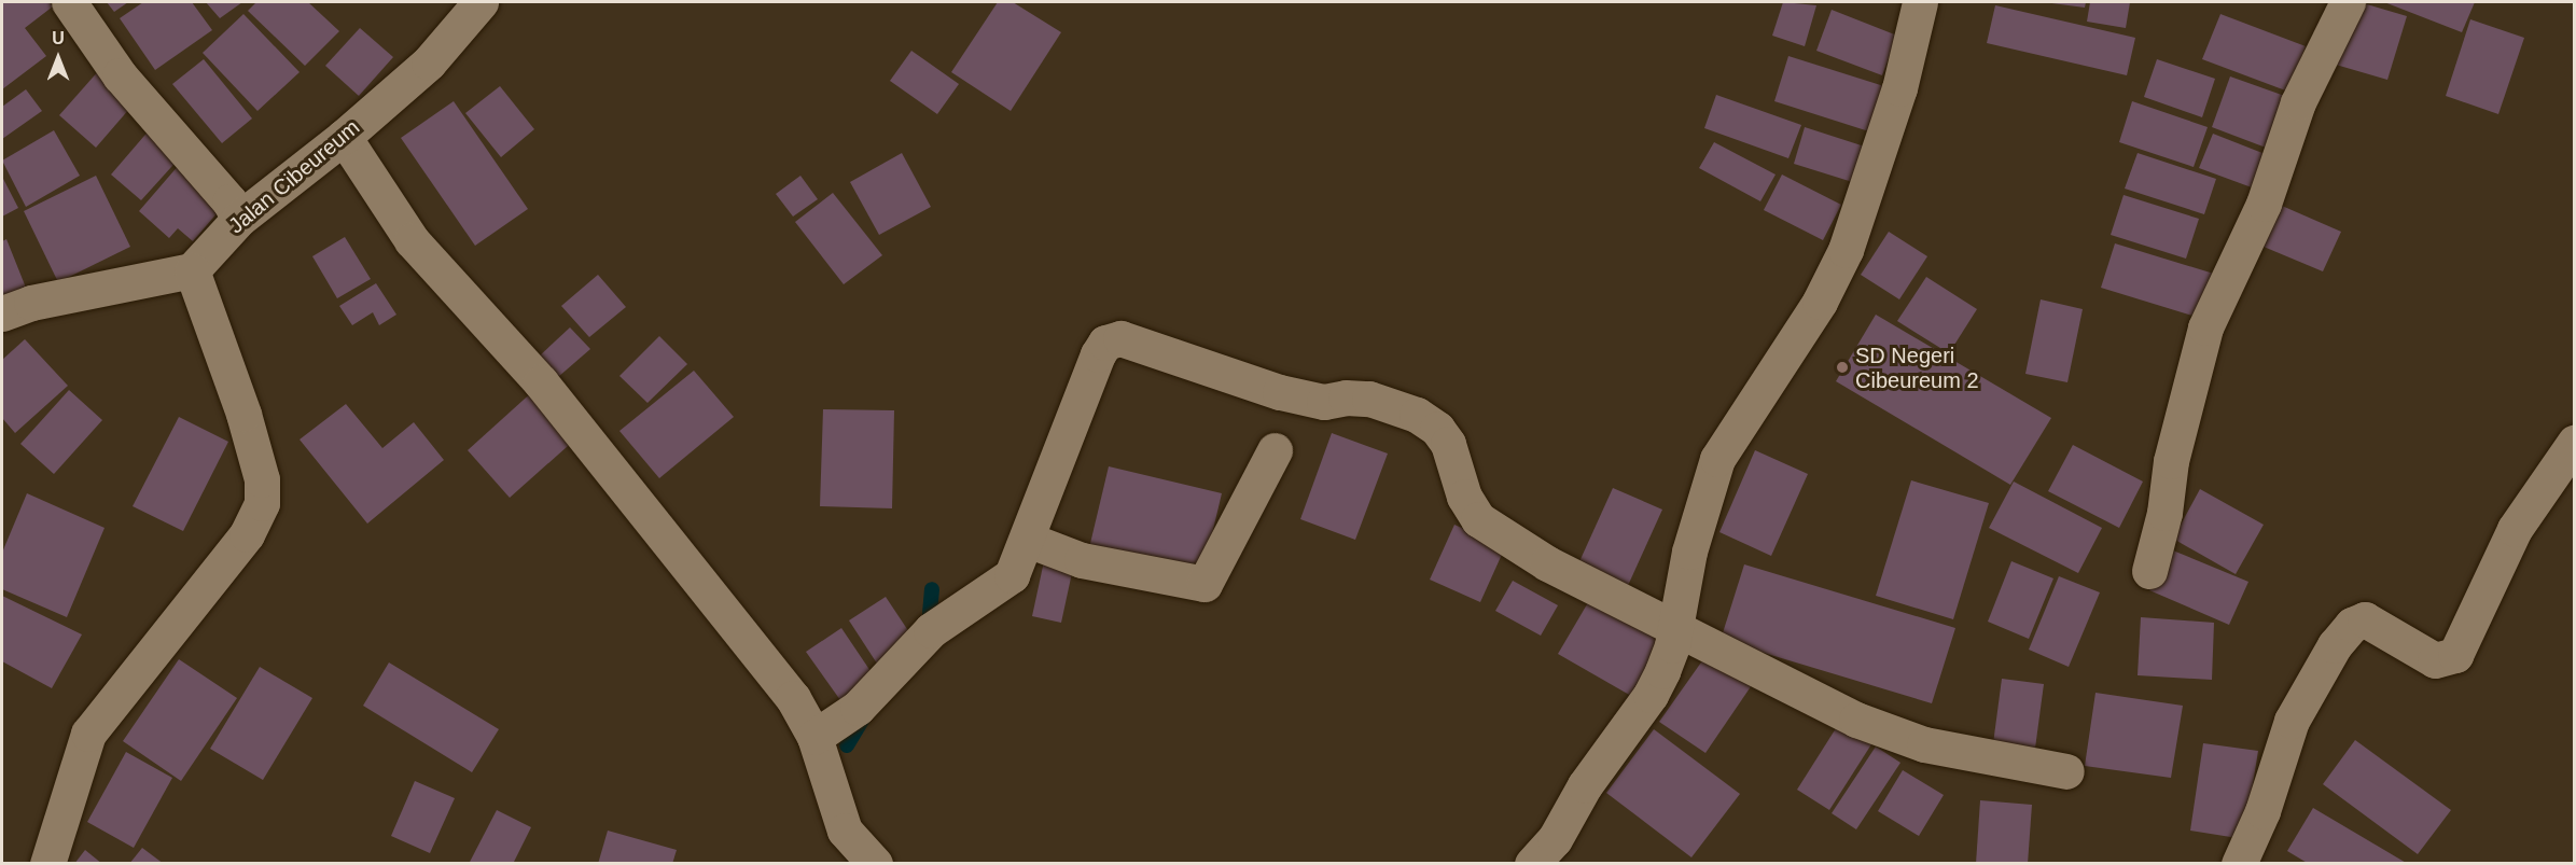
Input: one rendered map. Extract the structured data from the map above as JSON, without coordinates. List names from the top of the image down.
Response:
{
  "streets": {
    "street": ["Jalan Cibeureum"]
  },
  "places": ["SD Negeri Cibeureum 2"],
  "north": "top"
}
